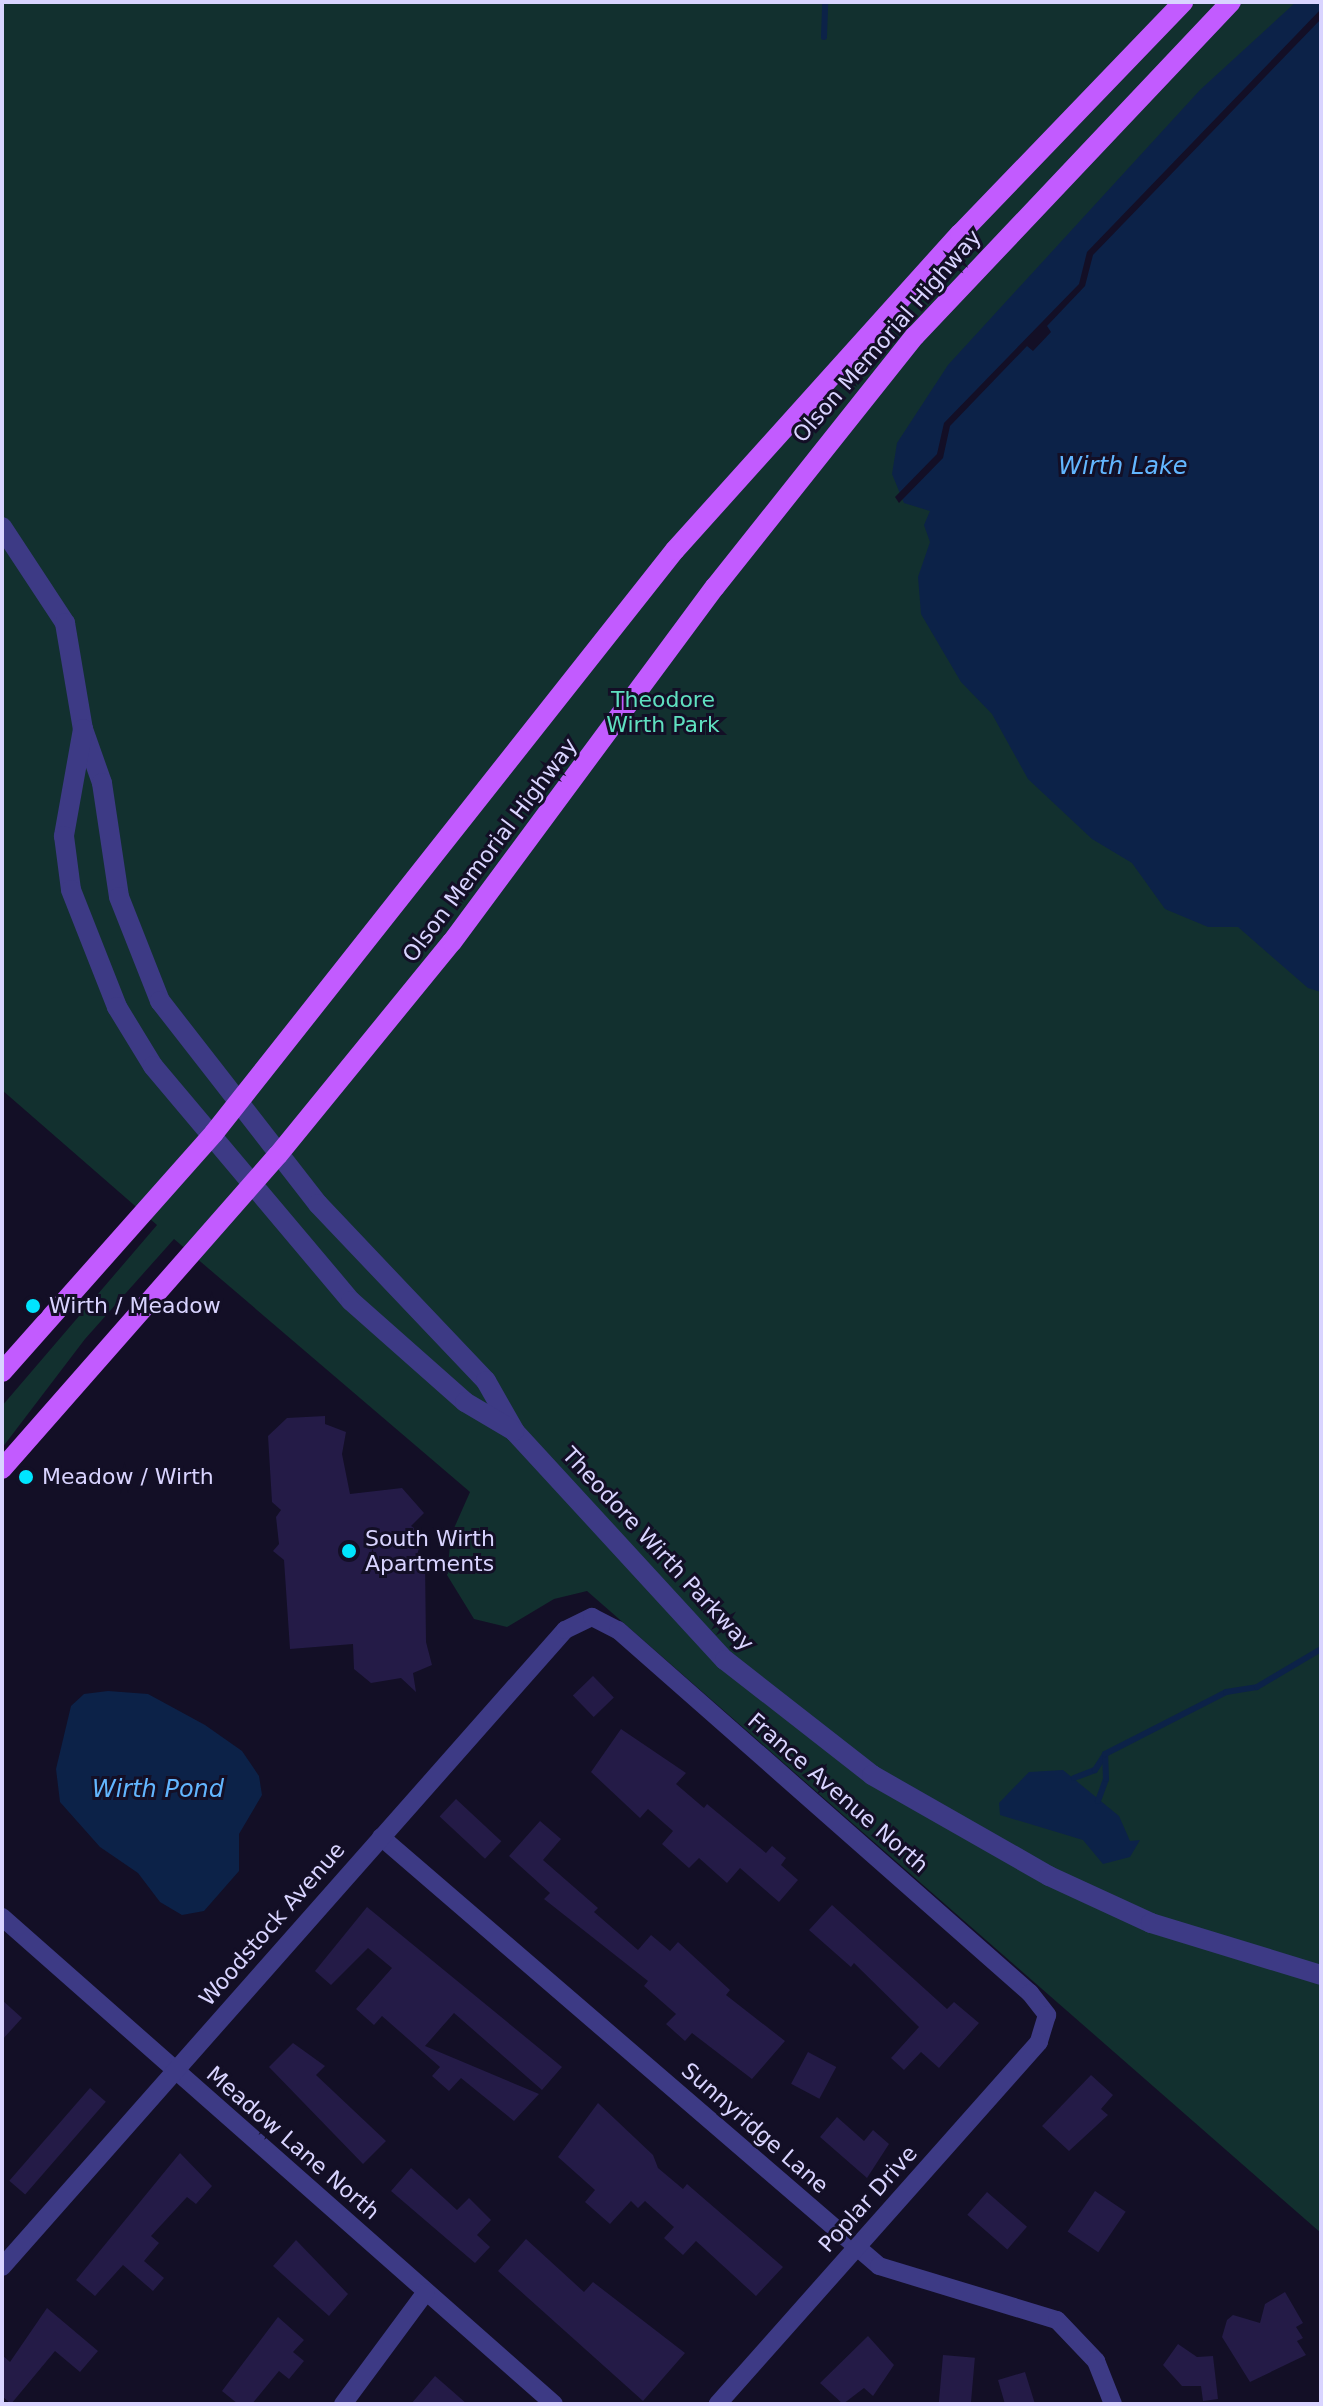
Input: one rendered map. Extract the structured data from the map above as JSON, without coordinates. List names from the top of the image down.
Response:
{
  "streets": {
    "main road": ["Olson Memorial Highway"],
    "street": [
      "Theodore Wirth Parkway",
      "France Avenue North",
      "Woodstock Avenue",
      "Sunnyridge Lane",
      "Meadow Lane North",
      "Poplar Drive"
    ]
  },
  "crossings": [
    ["Olson Memorial Highway", "Theodore Wirth Parkway"],
    ["France Avenue North", "Woodstock Avenue"],
    ["France Avenue North", "Poplar Drive"],
    ["Woodstock Avenue", "Sunnyridge Lane"],
    ["Woodstock Avenue", "Meadow Lane North"],
    ["Sunnyridge Lane", "Poplar Drive"]
  ],
  "water": ["Wirth Lake", "Wirth Pond"],
  "parks": ["Theodore Wirth Park"],
  "places": ["Wirth / Meadow", "Meadow / Wirth", "South Wirth Apartments"]
}
